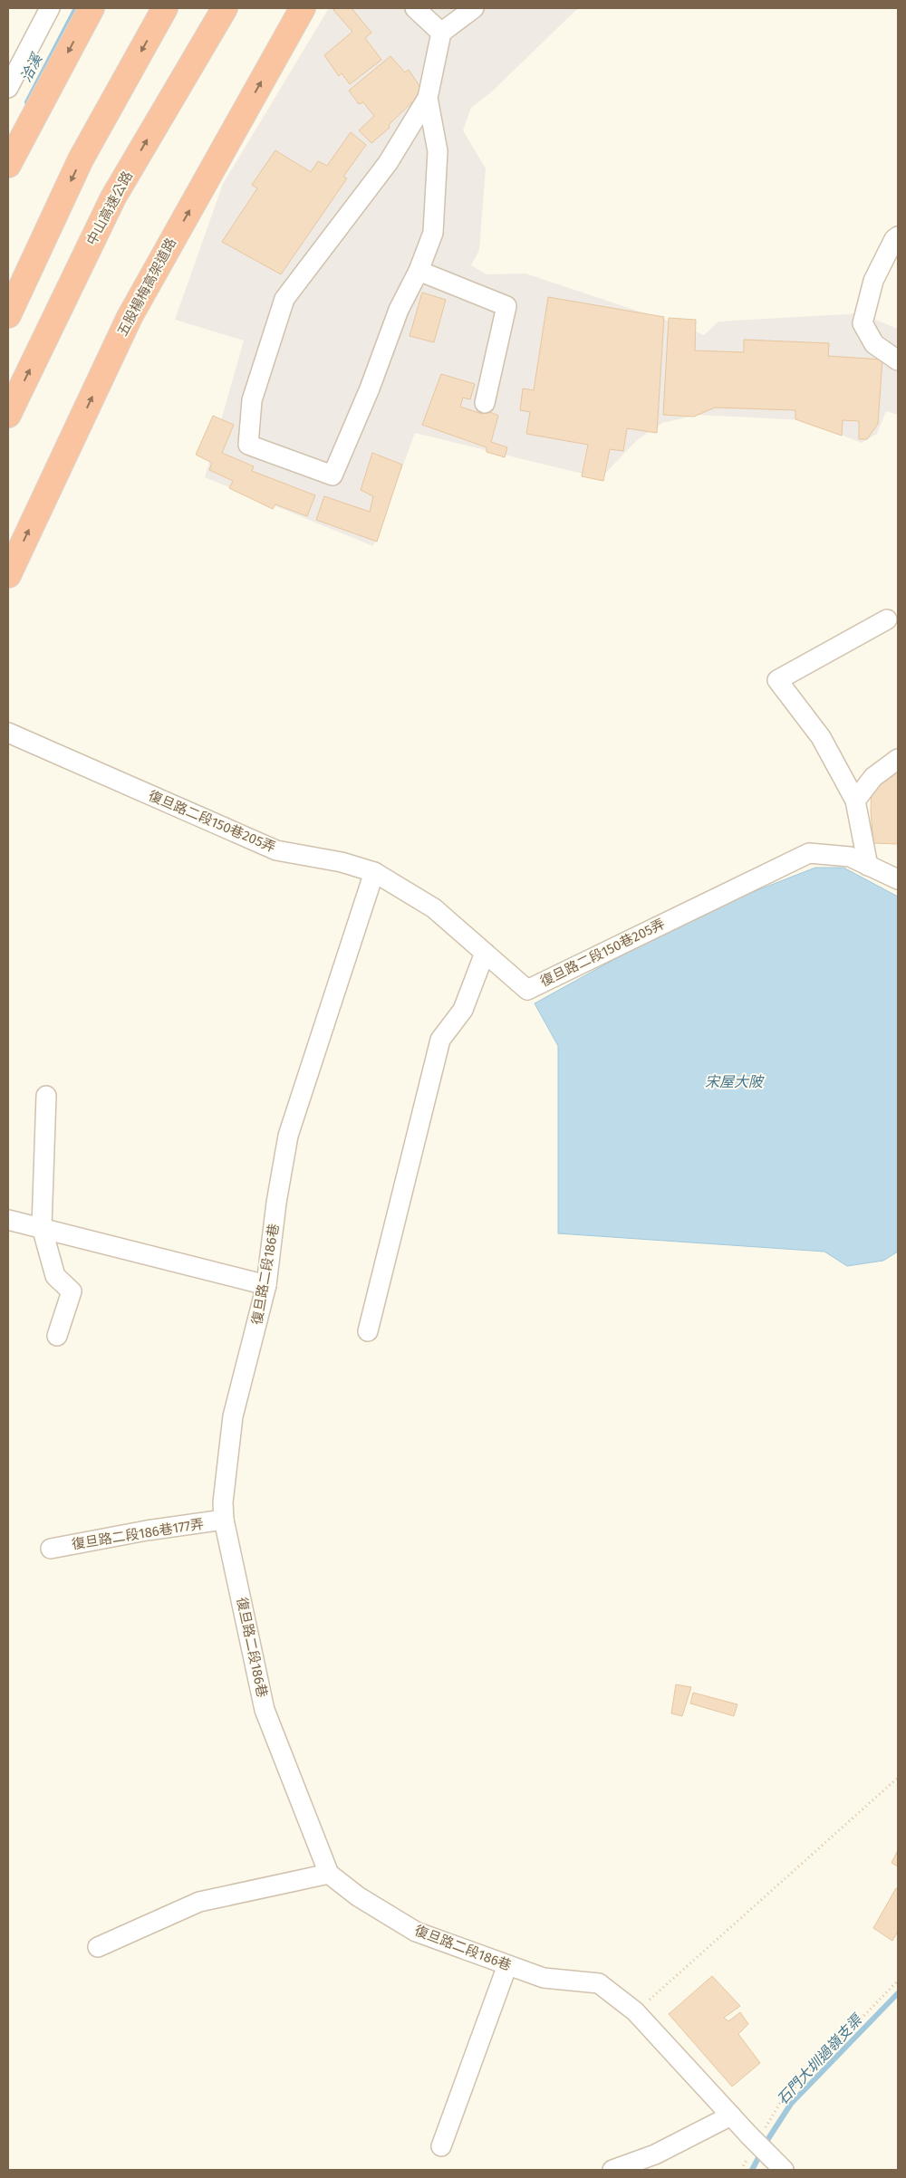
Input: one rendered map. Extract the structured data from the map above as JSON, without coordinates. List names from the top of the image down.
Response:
{
  "streets": {
    "highway": ["中山高速公路", "五股楊梅高架道路"],
    "lane": ["復旦路二段150巷205弄", "復旦路二段186巷", "復旦路二段186巷177弄"]
  },
  "crossings": [
    ["復旦路二段150巷205弄", "復旦路二段186巷"],
    ["復旦路二段186巷", "復旦路二段186巷177弄"]
  ],
  "water": ["洽溪", "宋屋大陂", "石門大圳過嶺支渠"]
}
